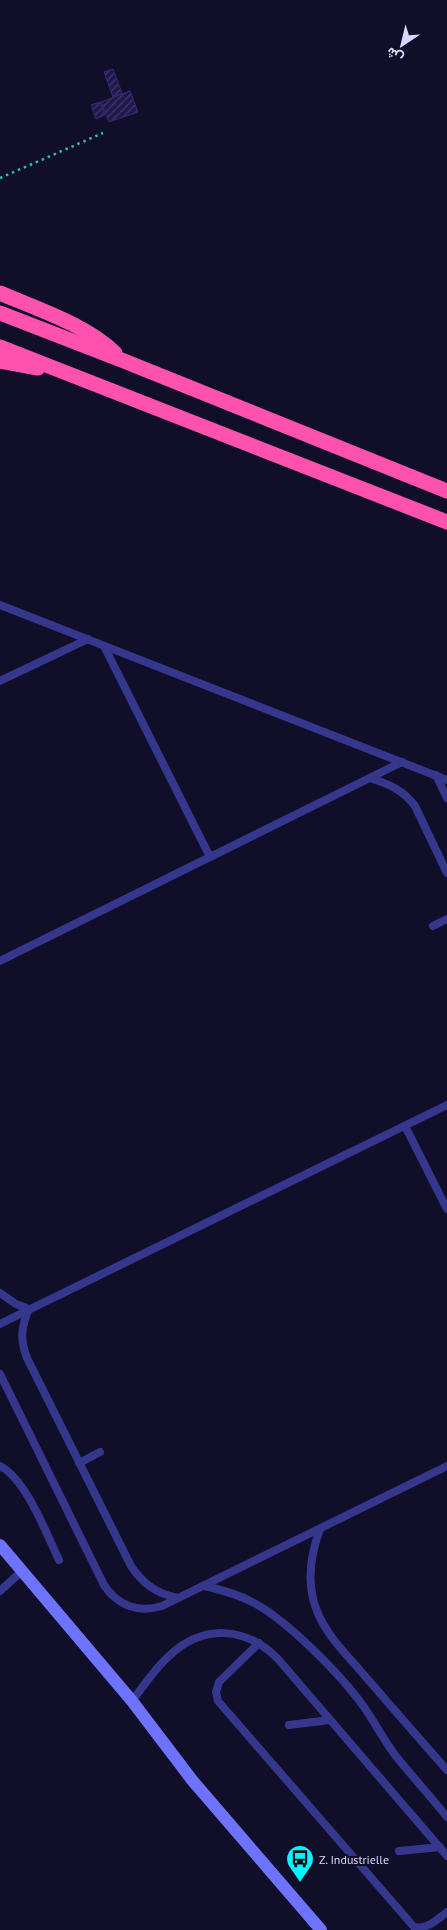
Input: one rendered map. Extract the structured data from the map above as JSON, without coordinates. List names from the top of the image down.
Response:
{
  "places": {
    "bus stop": ["Z. Industrielle"]
  },
  "north": "bottom left"
}
